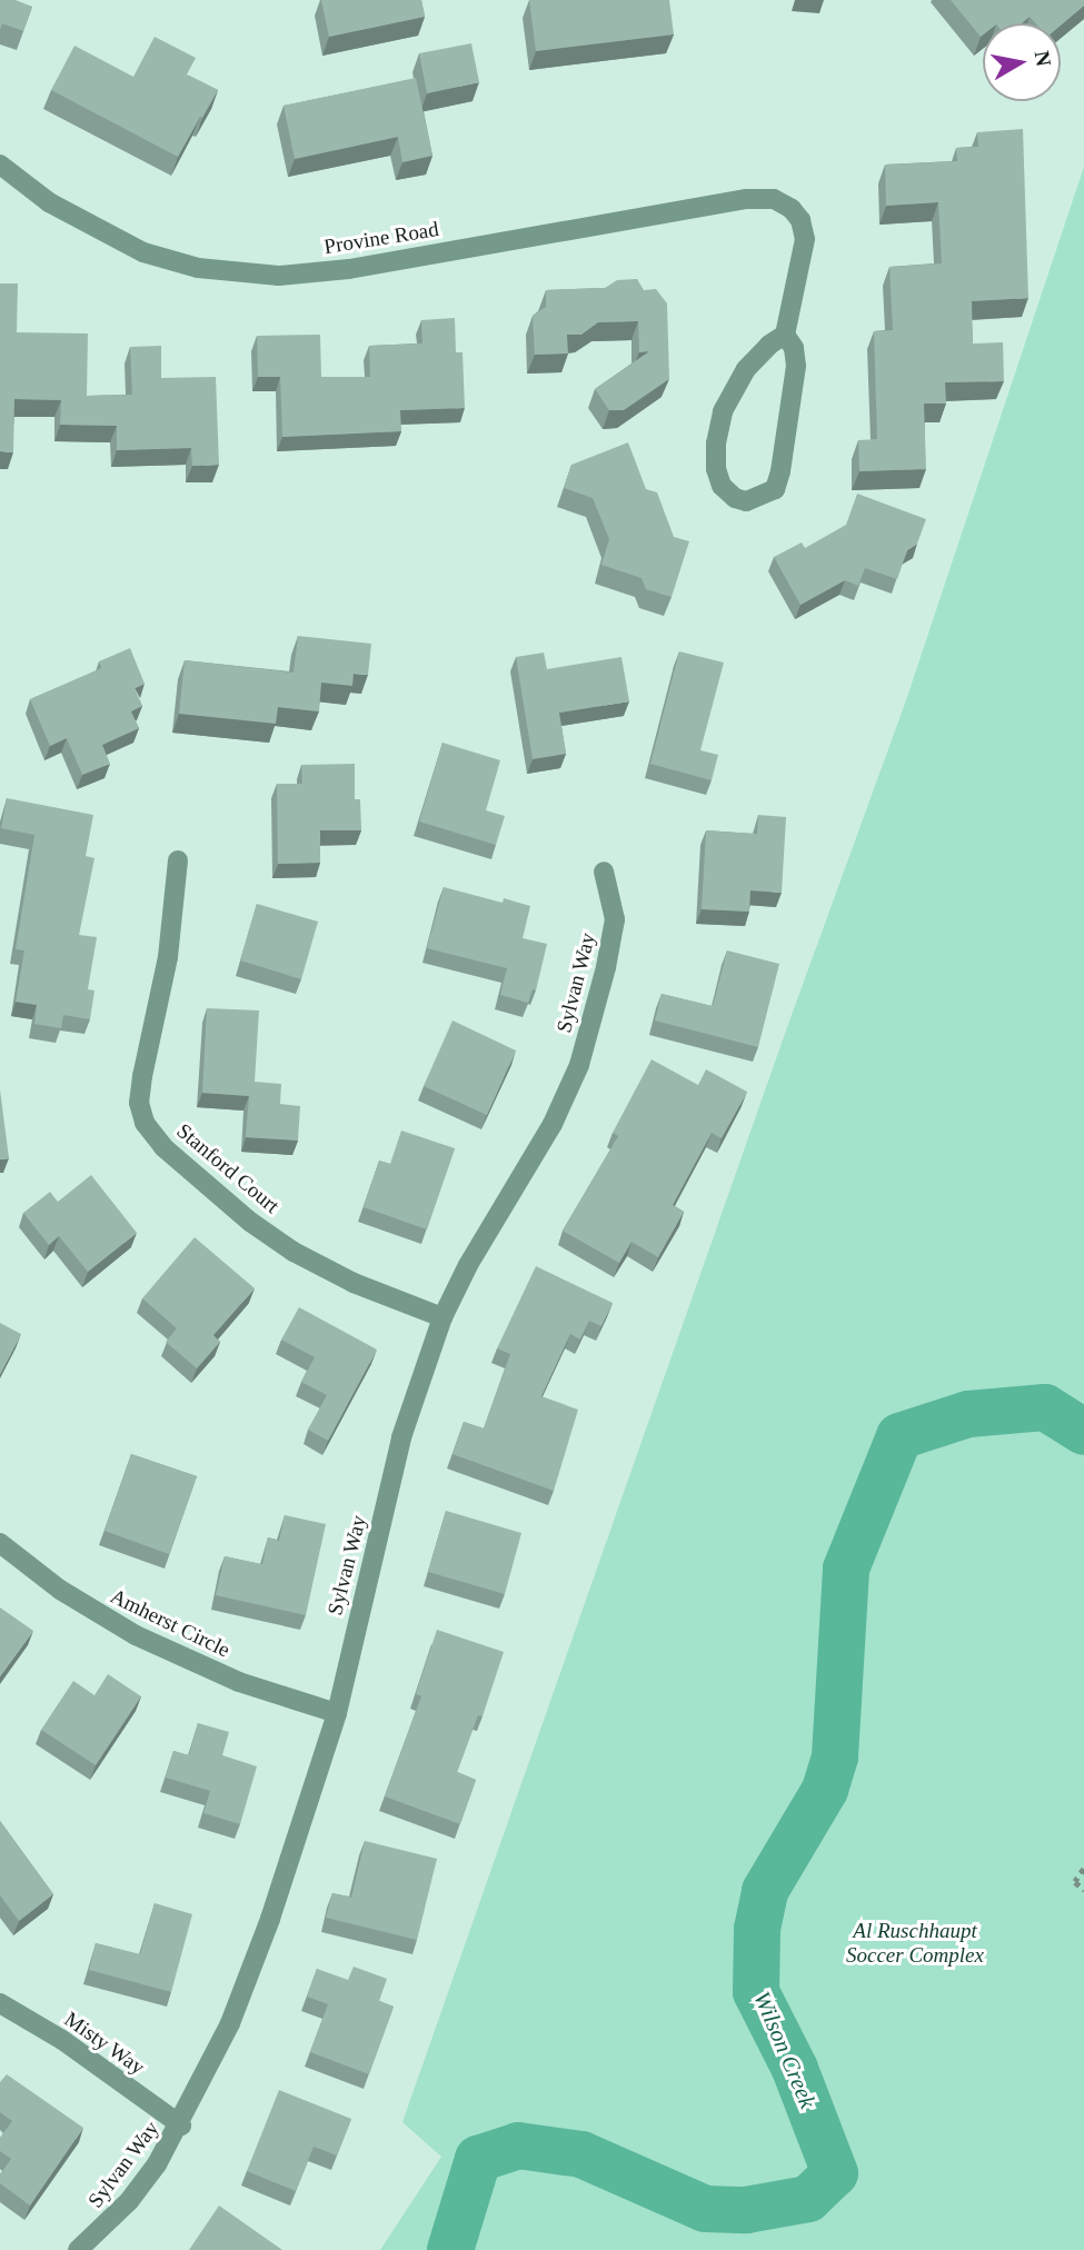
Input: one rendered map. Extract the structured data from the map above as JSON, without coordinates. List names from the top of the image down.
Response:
{
  "streets": {
    "street": [
      "Provine Road",
      "Sylvan Way",
      "Stanford Court",
      "Amherst Circle",
      "Misty Way"
    ]
  },
  "crossings": [
    ["Sylvan Way", "Stanford Court"],
    ["Sylvan Way", "Amherst Circle"],
    ["Sylvan Way", "Misty Way"]
  ],
  "water": ["Wilson Creek"],
  "parks": ["Al Ruschhaupt Soccer Complex"],
  "north": "right"
}
